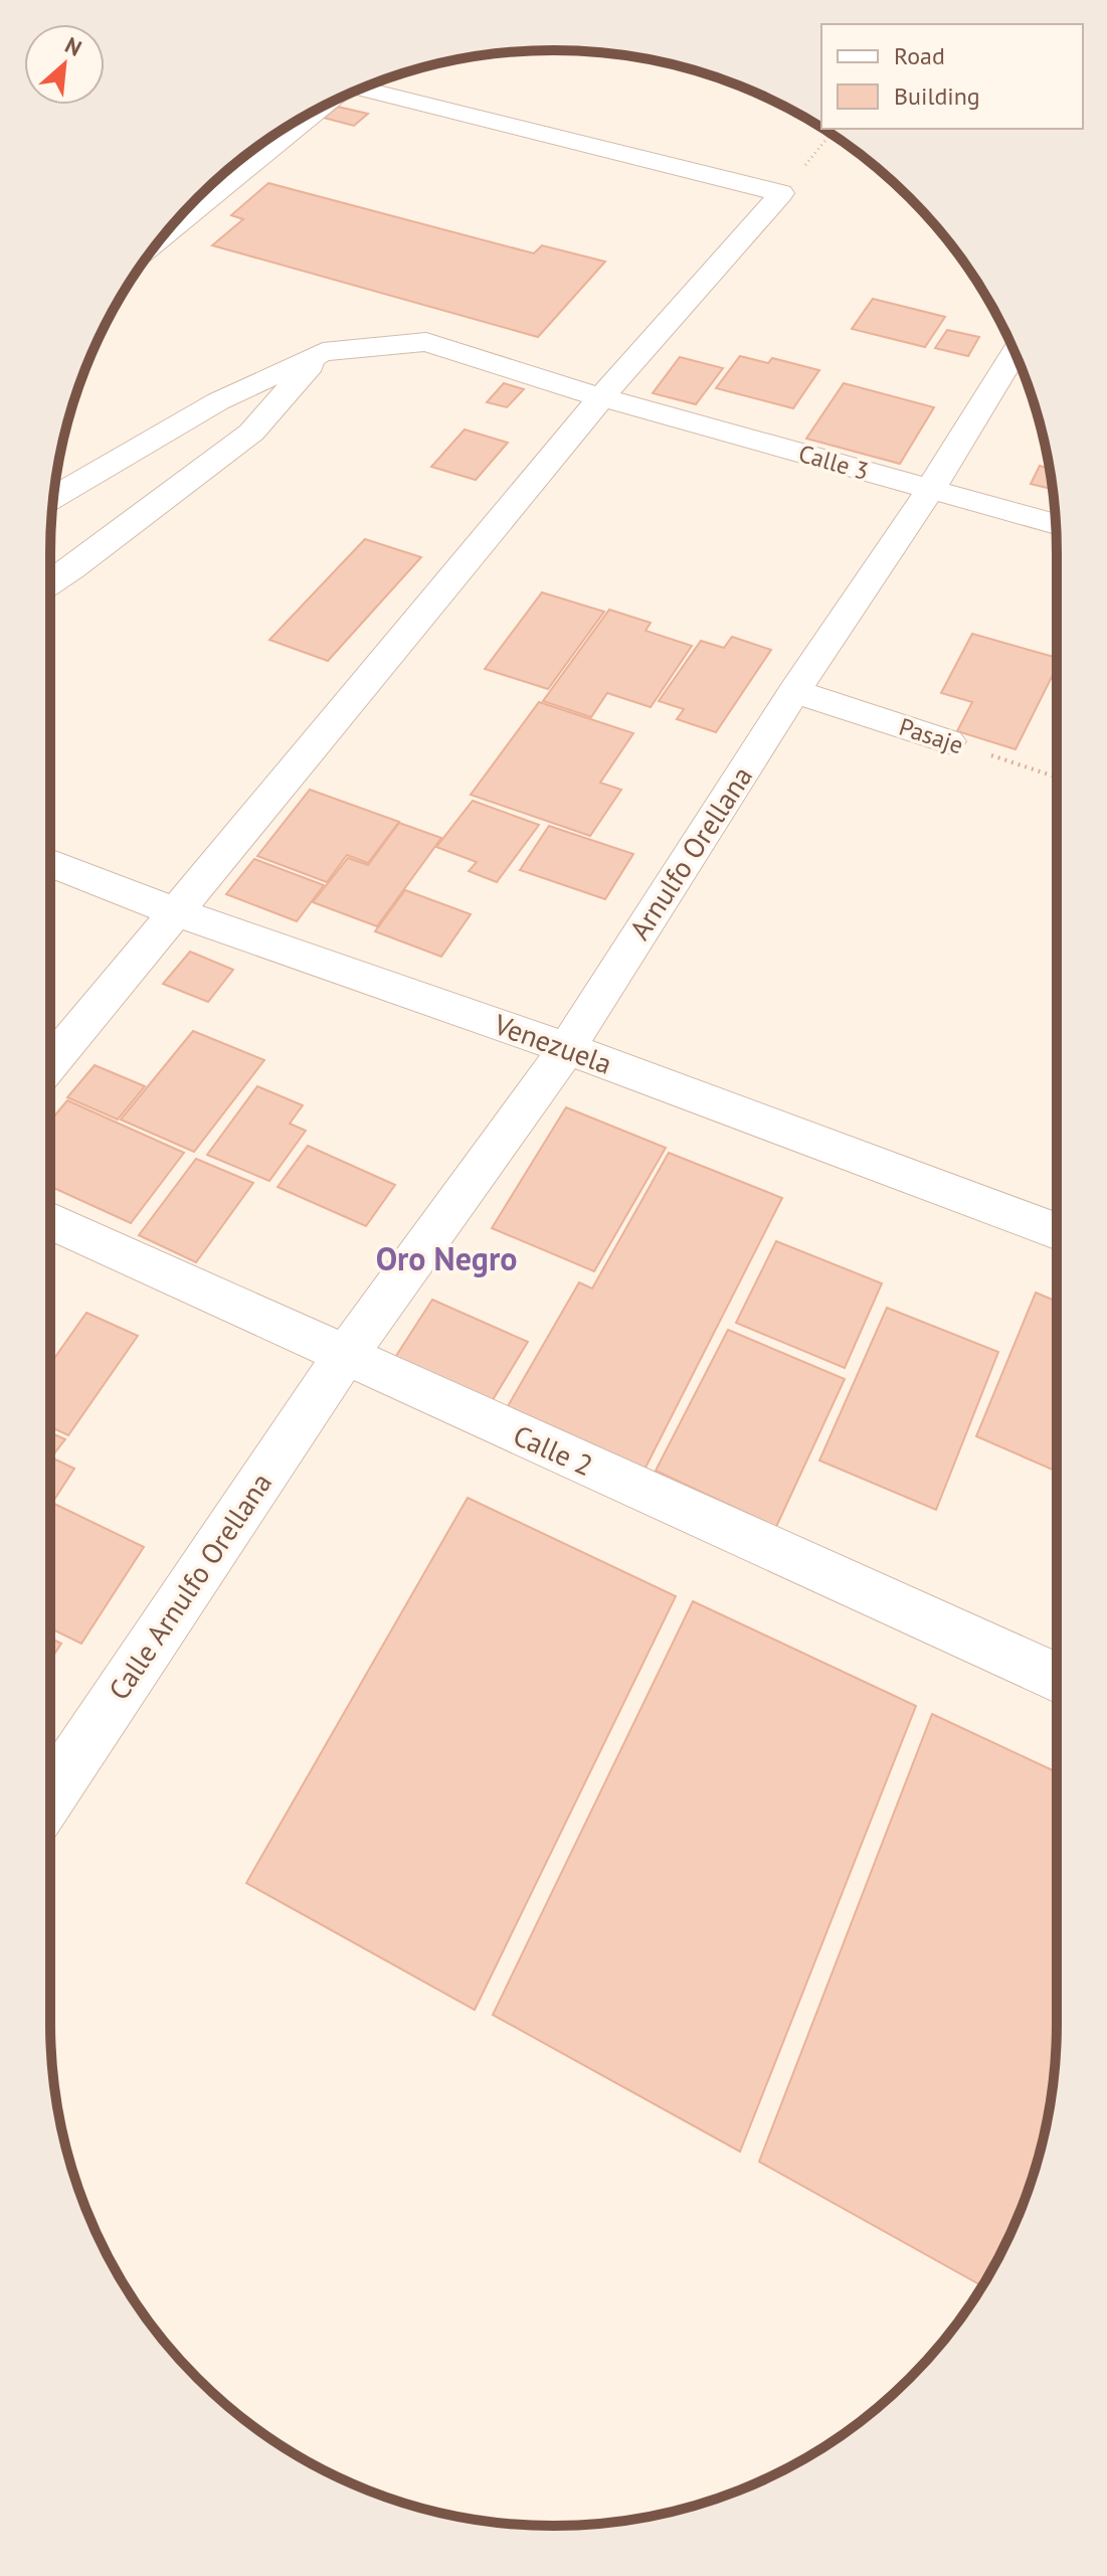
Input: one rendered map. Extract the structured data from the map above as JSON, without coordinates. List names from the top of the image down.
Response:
{
  "streets": {
    "street": [
      "Calle 3",
      "Pasaje",
      "Arnulfo Orellana",
      "Venezuela",
      "Calle 2",
      "Calle Arnulfo Orellana"
    ]
  },
  "crossings": [
    ["Calle 3", "Arnulfo Orellana"],
    ["Pasaje", "Arnulfo Orellana"],
    ["Arnulfo Orellana", "Venezuela"],
    ["Arnulfo Orellana", "Calle 2"],
    ["Arnulfo Orellana", "Calle Arnulfo Orellana"],
    ["Calle 2", "Calle Arnulfo Orellana"]
  ],
  "districts": ["Oro Negro"],
  "legend": ["Road", "Building"],
  "north": "top right"
}
